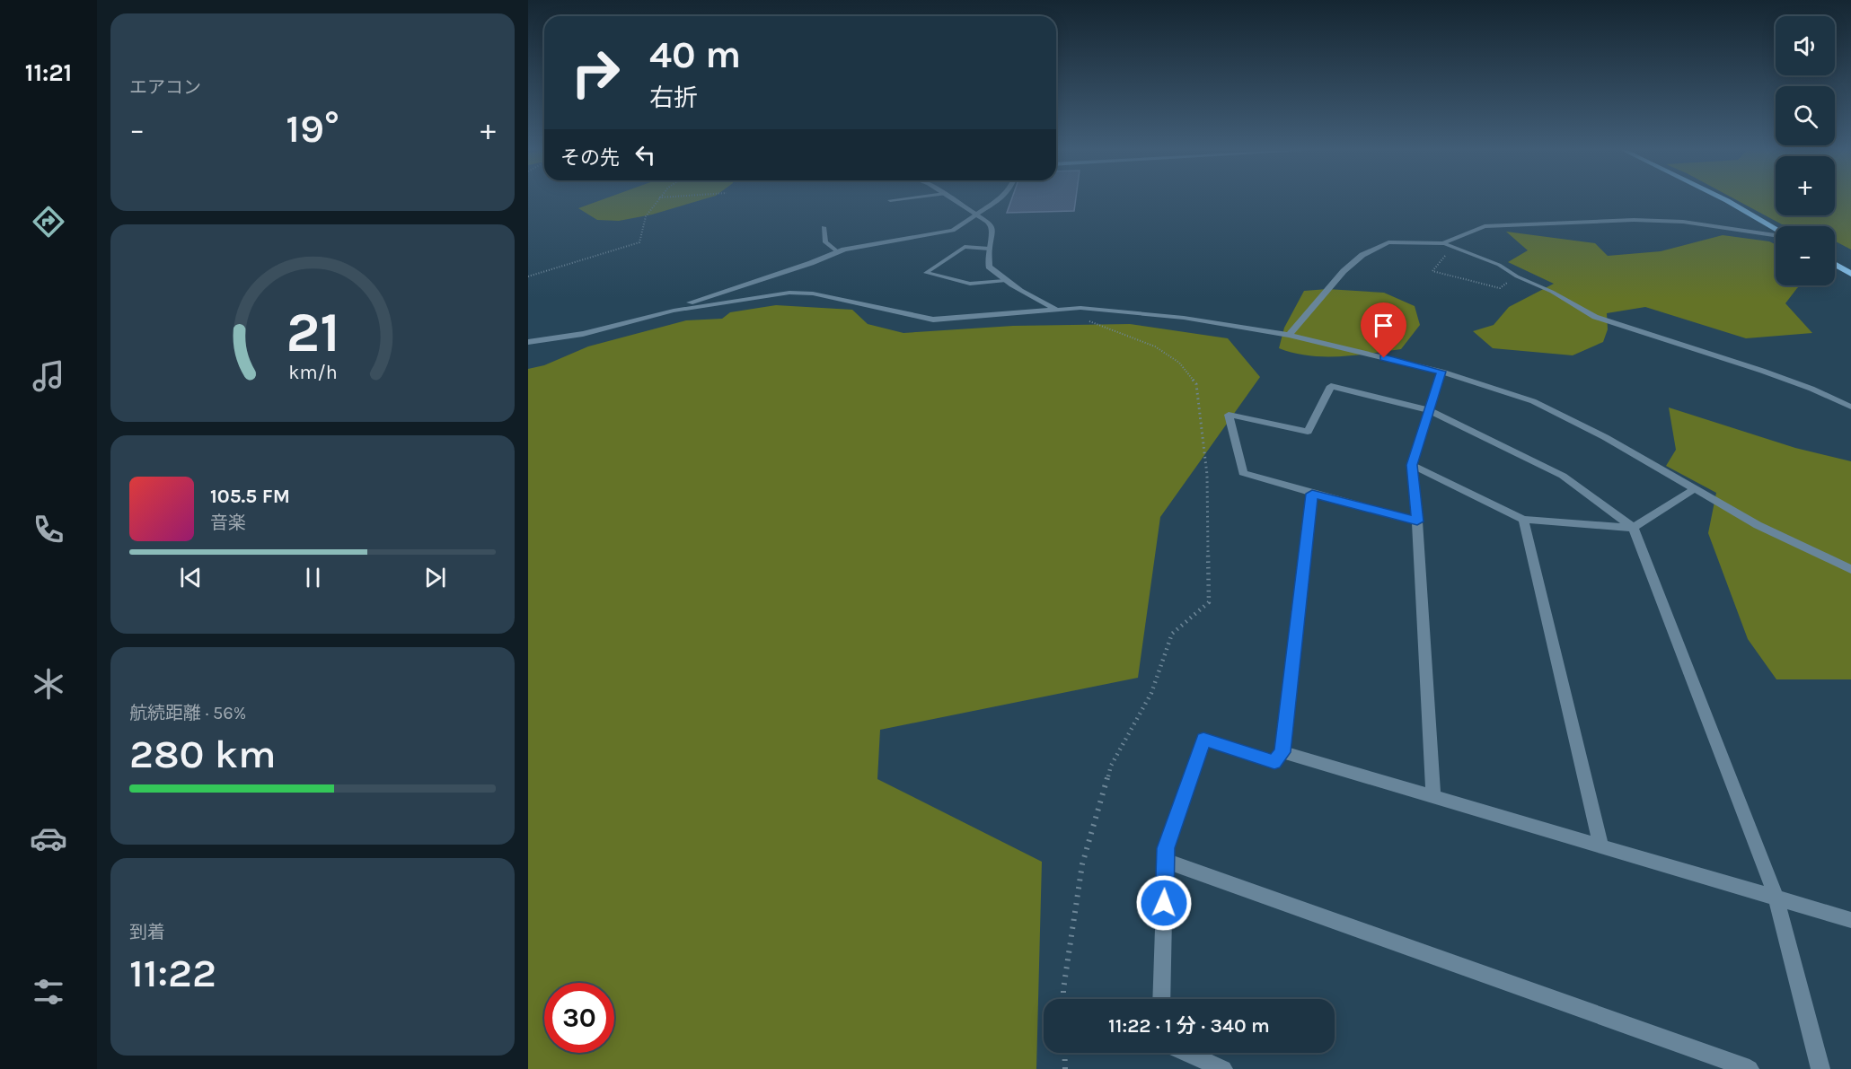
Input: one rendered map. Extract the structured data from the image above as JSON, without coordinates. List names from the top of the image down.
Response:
{
  "page": {
    "tabs": "11:21",
    "tile": [
      "エアコン",
      ["航続距離 · 56%", "280 km"],
      ["到着", "11:22"]
    ],
    "map_buttons": ["+", "−"],
    "turn": ["40 m", "右折"],
    "heat": ["−", "19°", "+"],
    "then": "その先",
    "song": ["105.5 FM", "音楽"],
    "limit": "30",
    "trip": "11:22 · 1 分 · 340 m",
    "gauge": ["21", "km/h"]
  }
}
